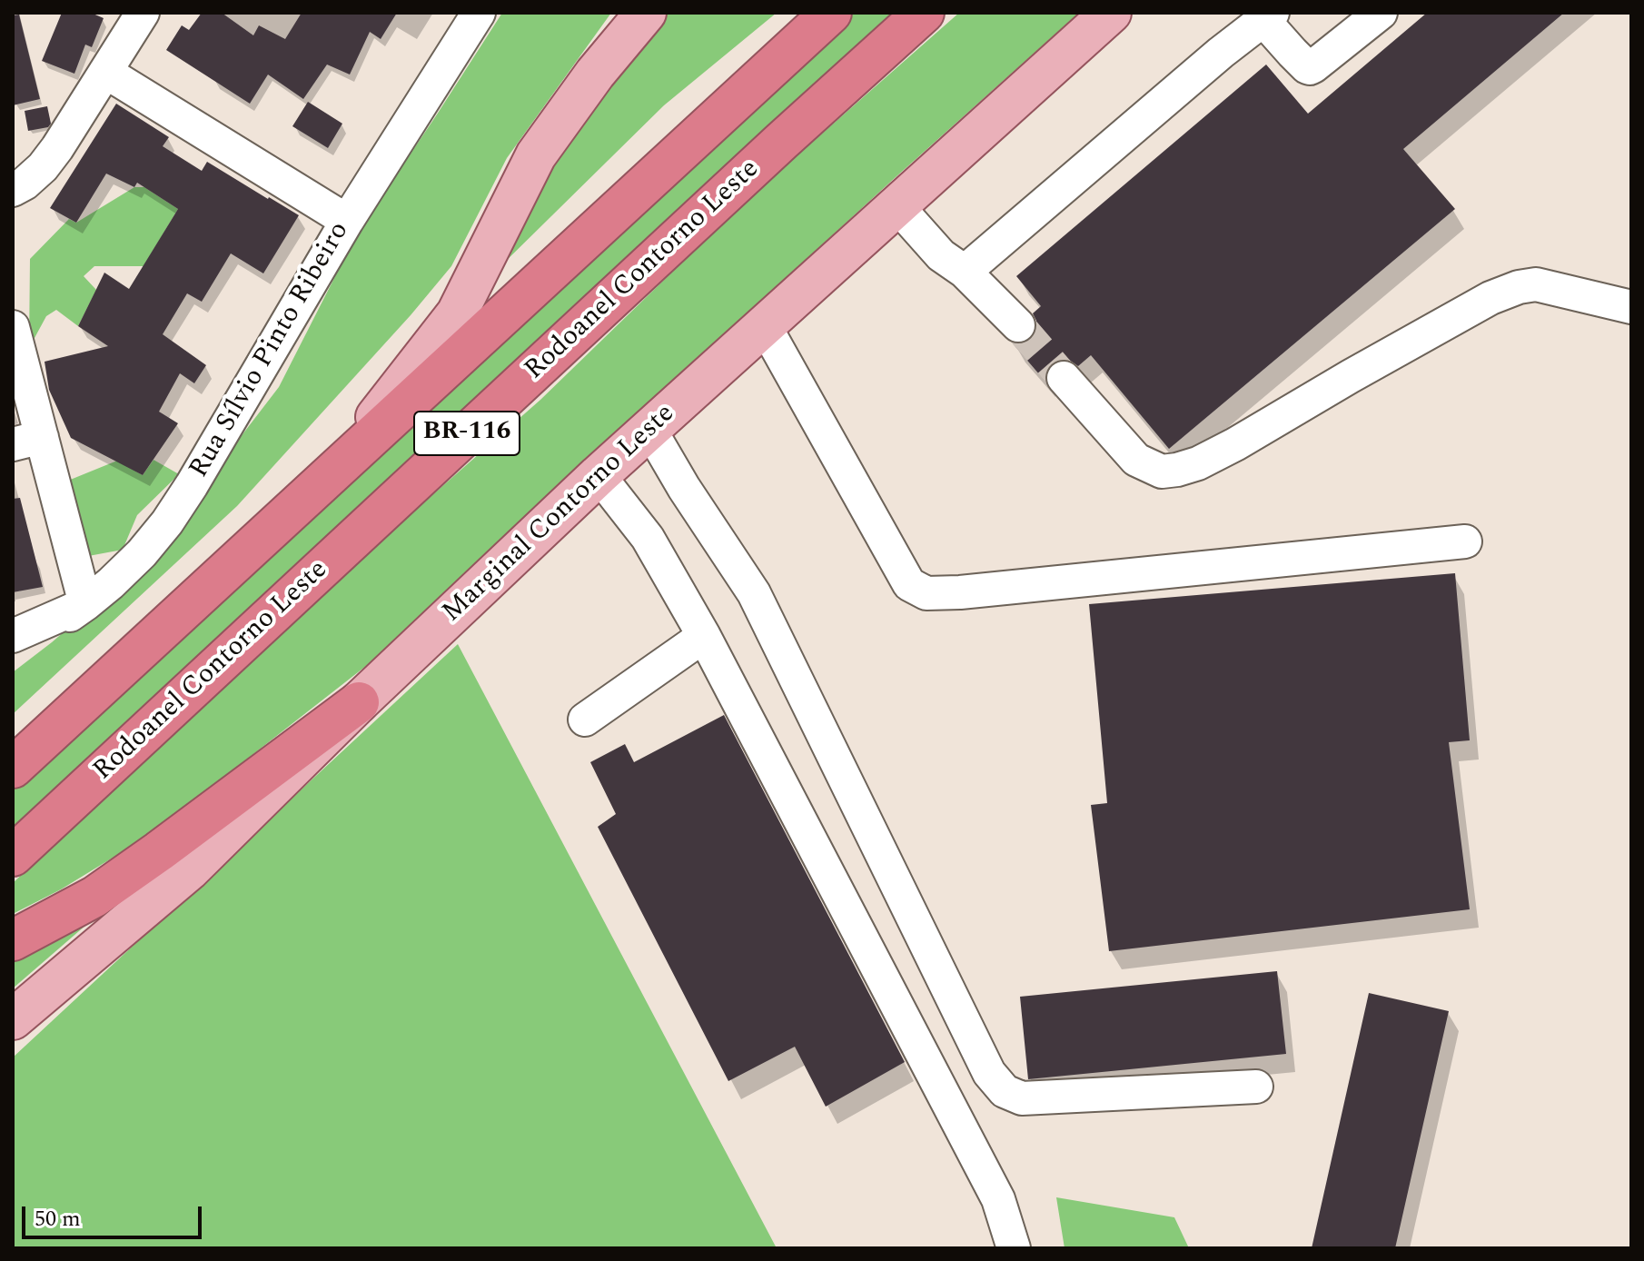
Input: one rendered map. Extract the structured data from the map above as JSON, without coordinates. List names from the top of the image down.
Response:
{
  "streets": {
    "highway": ["Rodoanel Contorno Leste", "BR-116"],
    "main road": ["Marginal Contorno Leste"],
    "street": ["Rua Sílvio Pinto Ribeiro"]
  },
  "scale_bar": "50 m"
}
